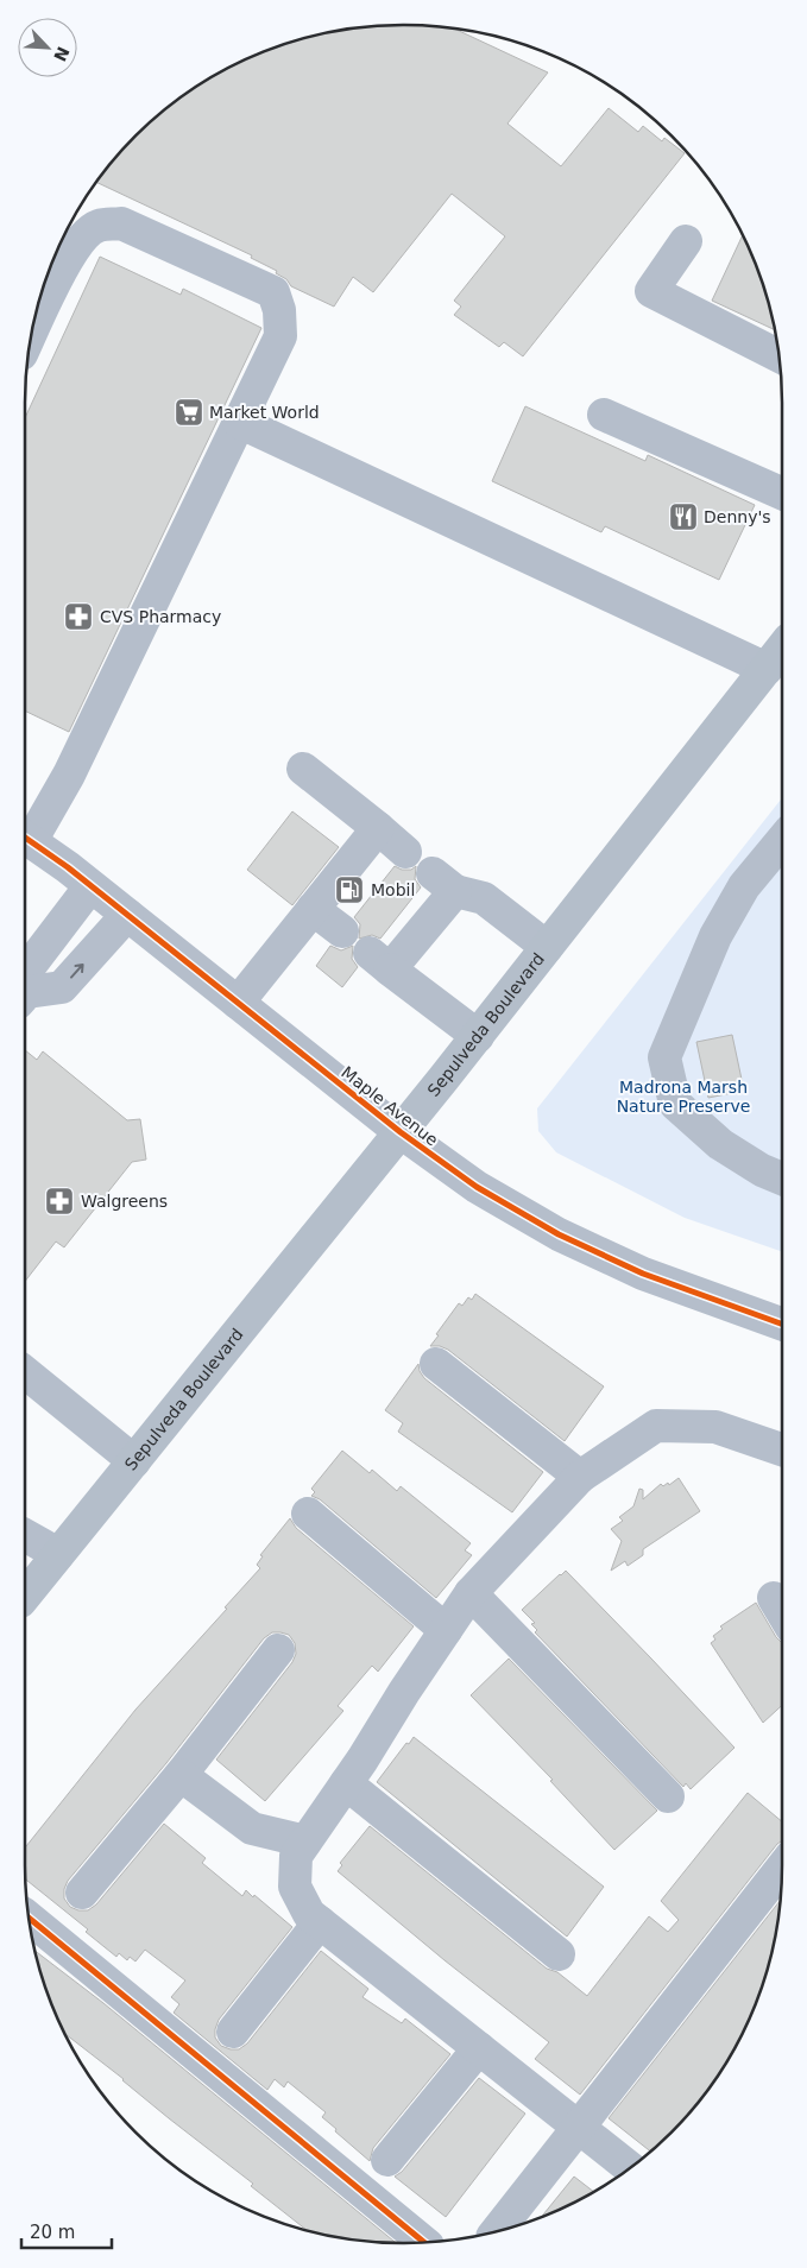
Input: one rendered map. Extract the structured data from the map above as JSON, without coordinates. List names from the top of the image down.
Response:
{
  "streets": {
    "main road": ["Sepulveda Boulevard"],
    "street": ["Maple Avenue"]
  },
  "crossings": [
    ["Sepulveda Boulevard", "Maple Avenue"]
  ],
  "parks": ["Madrona Marsh Nature Preserve"],
  "places": {
    "supermarket": ["Market World"],
    "restaurant": ["Denny's"],
    "pharmacy": ["CVS Pharmacy", "Walgreens"],
    "fuel station": ["Mobil"]
  },
  "scale_bar": "20 m",
  "north": "bottom right"
}
